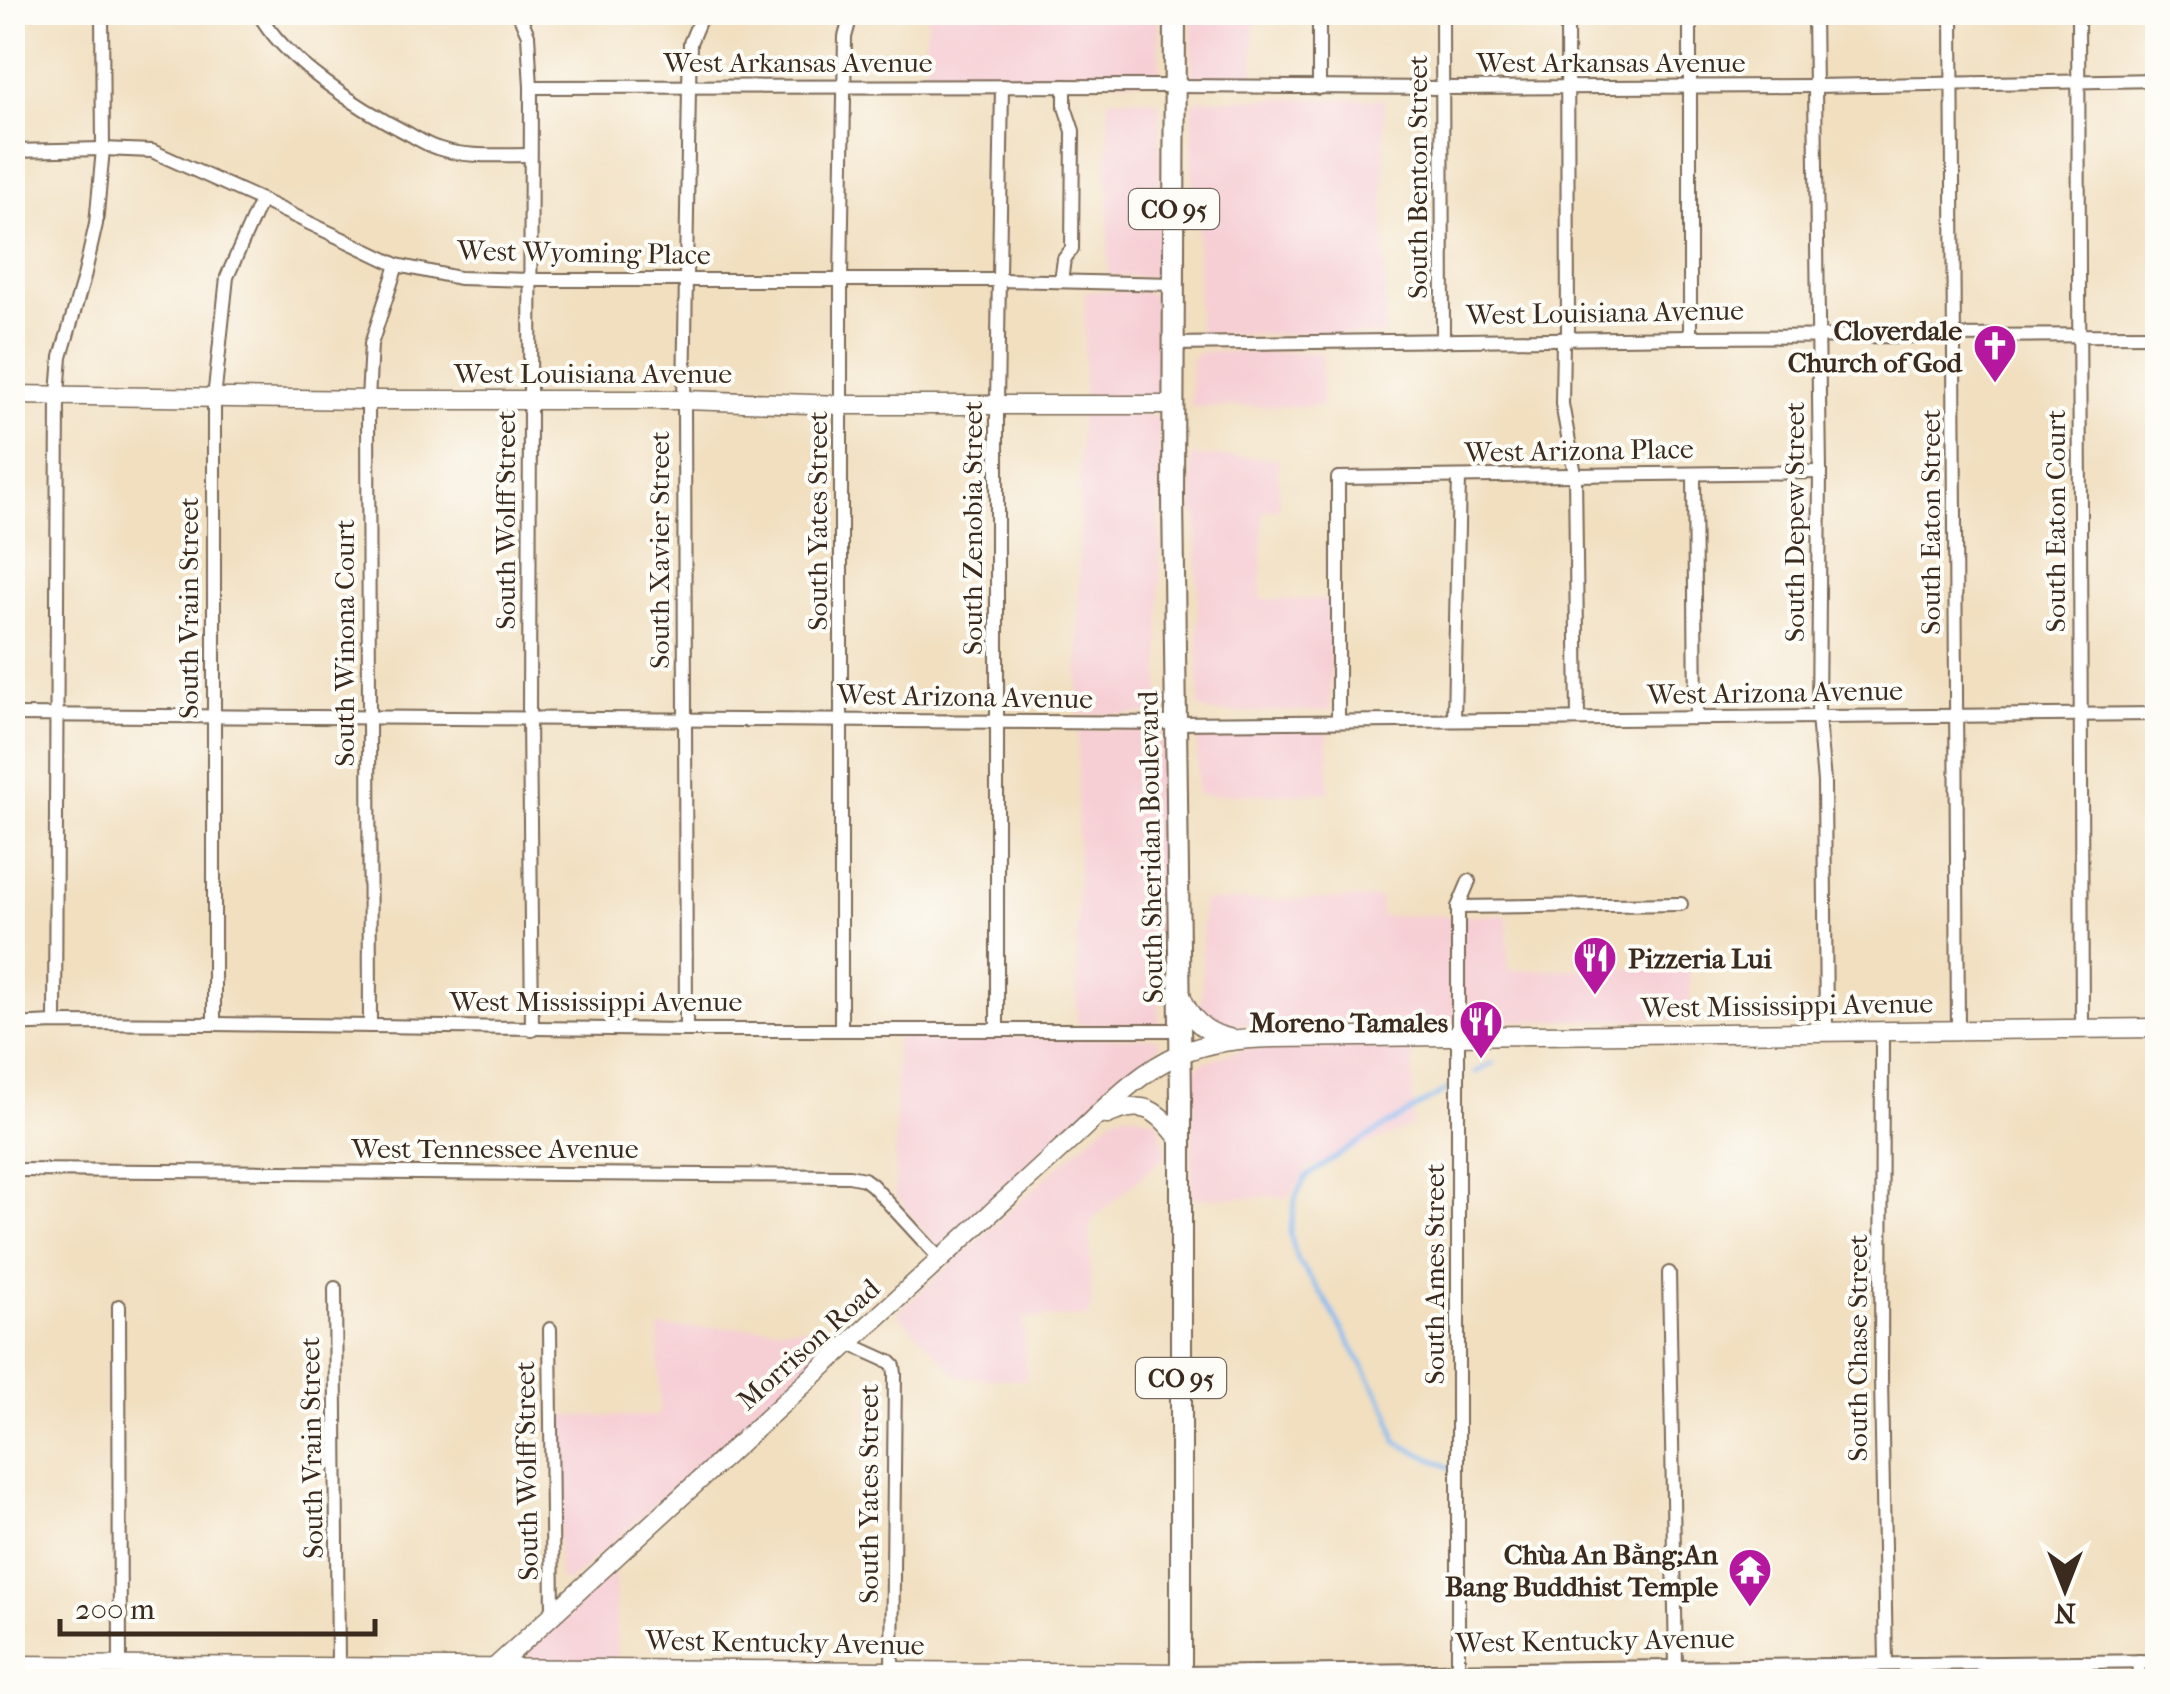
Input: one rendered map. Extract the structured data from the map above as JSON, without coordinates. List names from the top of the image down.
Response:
{
  "streets": {
    "main road": ["CO 95", "South Sheridan Boulevard"],
    "street": [
      "West Arkansas Avenue",
      "South Benton Street",
      "West Wyoming Place",
      "West Louisiana Avenue",
      "West Arizona Place",
      "South Wolff Street",
      "South Yates Street",
      "South Eaton Court",
      "South Depew Street",
      "South Eaton Street",
      "South Zenobia Street",
      "South Xavier Street",
      "South Vrain Street",
      "South Winona Court",
      "West Arizona Avenue",
      "West Mississippi Avenue",
      "West Tennessee Avenue",
      "South Ames Street",
      "Morrison Road",
      "South Chase Street",
      "West Kentucky Avenue"
    ]
  },
  "crossings": [
    ["West Arkansas Avenue", "South Benton Street"],
    ["West Arkansas Avenue", "South Wolff Street"],
    ["West Arkansas Avenue", "South Yates Street"],
    ["West Arkansas Avenue", "South Eaton Court"],
    ["West Arkansas Avenue", "South Depew Street"],
    ["West Arkansas Avenue", "South Eaton Street"],
    ["West Arkansas Avenue", "South Zenobia Street"],
    ["West Arkansas Avenue", "South Xavier Street"],
    ["West Arkansas Avenue", "South Sheridan Boulevard"],
    ["South Benton Street", "West Louisiana Avenue"],
    ["West Wyoming Place", "South Wolff Street"],
    ["West Wyoming Place", "South Yates Street"],
    ["West Wyoming Place", "South Zenobia Street"],
    ["West Wyoming Place", "South Xavier Street"],
    ["West Wyoming Place", "South Vrain Street"],
    ["West Wyoming Place", "South Winona Court"],
    ["West Wyoming Place", "South Sheridan Boulevard"],
    ["West Louisiana Avenue", "South Wolff Street"],
    ["West Louisiana Avenue", "South Yates Street"],
    ["West Louisiana Avenue", "South Eaton Court"],
    ["West Louisiana Avenue", "South Depew Street"],
    ["West Louisiana Avenue", "South Eaton Street"],
    ["West Louisiana Avenue", "South Zenobia Street"],
    ["West Louisiana Avenue", "South Xavier Street"],
    ["West Louisiana Avenue", "South Vrain Street"],
    ["West Louisiana Avenue", "South Winona Court"],
    ["West Louisiana Avenue", "South Sheridan Boulevard"],
    ["West Arizona Place", "South Depew Street"],
    ["West Arizona Place", "West Arizona Avenue"],
    ["South Wolff Street", "West Arizona Avenue"],
    ["South Wolff Street", "West Mississippi Avenue"],
    ["South Wolff Street", "Morrison Road"],
    ["South Yates Street", "West Arizona Avenue"],
    ["South Yates Street", "West Mississippi Avenue"],
    ["South Yates Street", "Morrison Road"],
    ["South Yates Street", "West Kentucky Avenue"],
    ["South Eaton Court", "West Arizona Avenue"],
    ["South Eaton Court", "West Mississippi Avenue"],
    ["South Depew Street", "West Arizona Avenue"],
    ["South Depew Street", "West Mississippi Avenue"],
    ["South Eaton Street", "West Arizona Avenue"],
    ["South Eaton Street", "West Mississippi Avenue"],
    ["South Zenobia Street", "West Arizona Avenue"],
    ["South Zenobia Street", "West Mississippi Avenue"],
    ["South Xavier Street", "West Arizona Avenue"],
    ["South Xavier Street", "West Mississippi Avenue"],
    ["South Vrain Street", "West Arizona Avenue"],
    ["South Vrain Street", "West Mississippi Avenue"],
    ["South Vrain Street", "West Kentucky Avenue"],
    ["South Winona Court", "West Arizona Avenue"],
    ["South Winona Court", "West Mississippi Avenue"],
    ["West Arizona Avenue", "South Sheridan Boulevard"],
    ["South Sheridan Boulevard", "West Mississippi Avenue"],
    ["South Sheridan Boulevard", "Morrison Road"],
    ["South Sheridan Boulevard", "West Kentucky Avenue"],
    ["West Mississippi Avenue", "South Ames Street"],
    ["West Mississippi Avenue", "Morrison Road"],
    ["West Mississippi Avenue", "South Chase Street"],
    ["West Tennessee Avenue", "Morrison Road"],
    ["South Ames Street", "West Kentucky Avenue"],
    ["Morrison Road", "West Kentucky Avenue"],
    ["South Chase Street", "West Kentucky Avenue"]
  ],
  "places": {
    "church": ["Cloverdale Church of God"],
    "restaurant": ["Pizzeria Lui", "Moreno Tamales"],
    "temple": ["Chùa An Bằng;An Bang Buddhist Temple"]
  },
  "scale_bar": "200 m",
  "north": "bottom"
}
